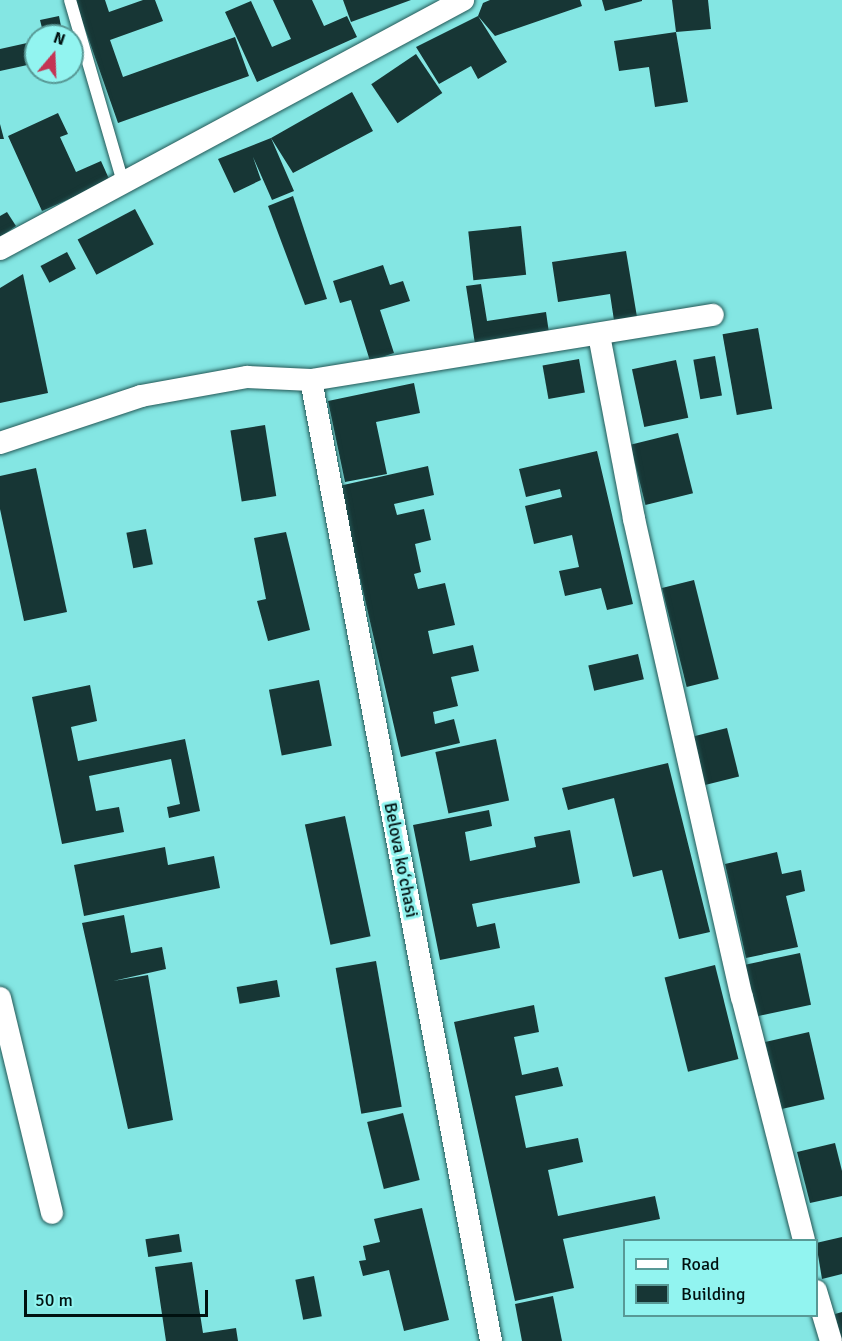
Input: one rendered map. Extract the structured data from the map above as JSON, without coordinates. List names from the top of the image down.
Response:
{
  "streets": {
    "street": ["Belova koʻchasi"]
  },
  "legend": ["Road", "Building"],
  "scale_bar": "50 m",
  "north": "top"
}
